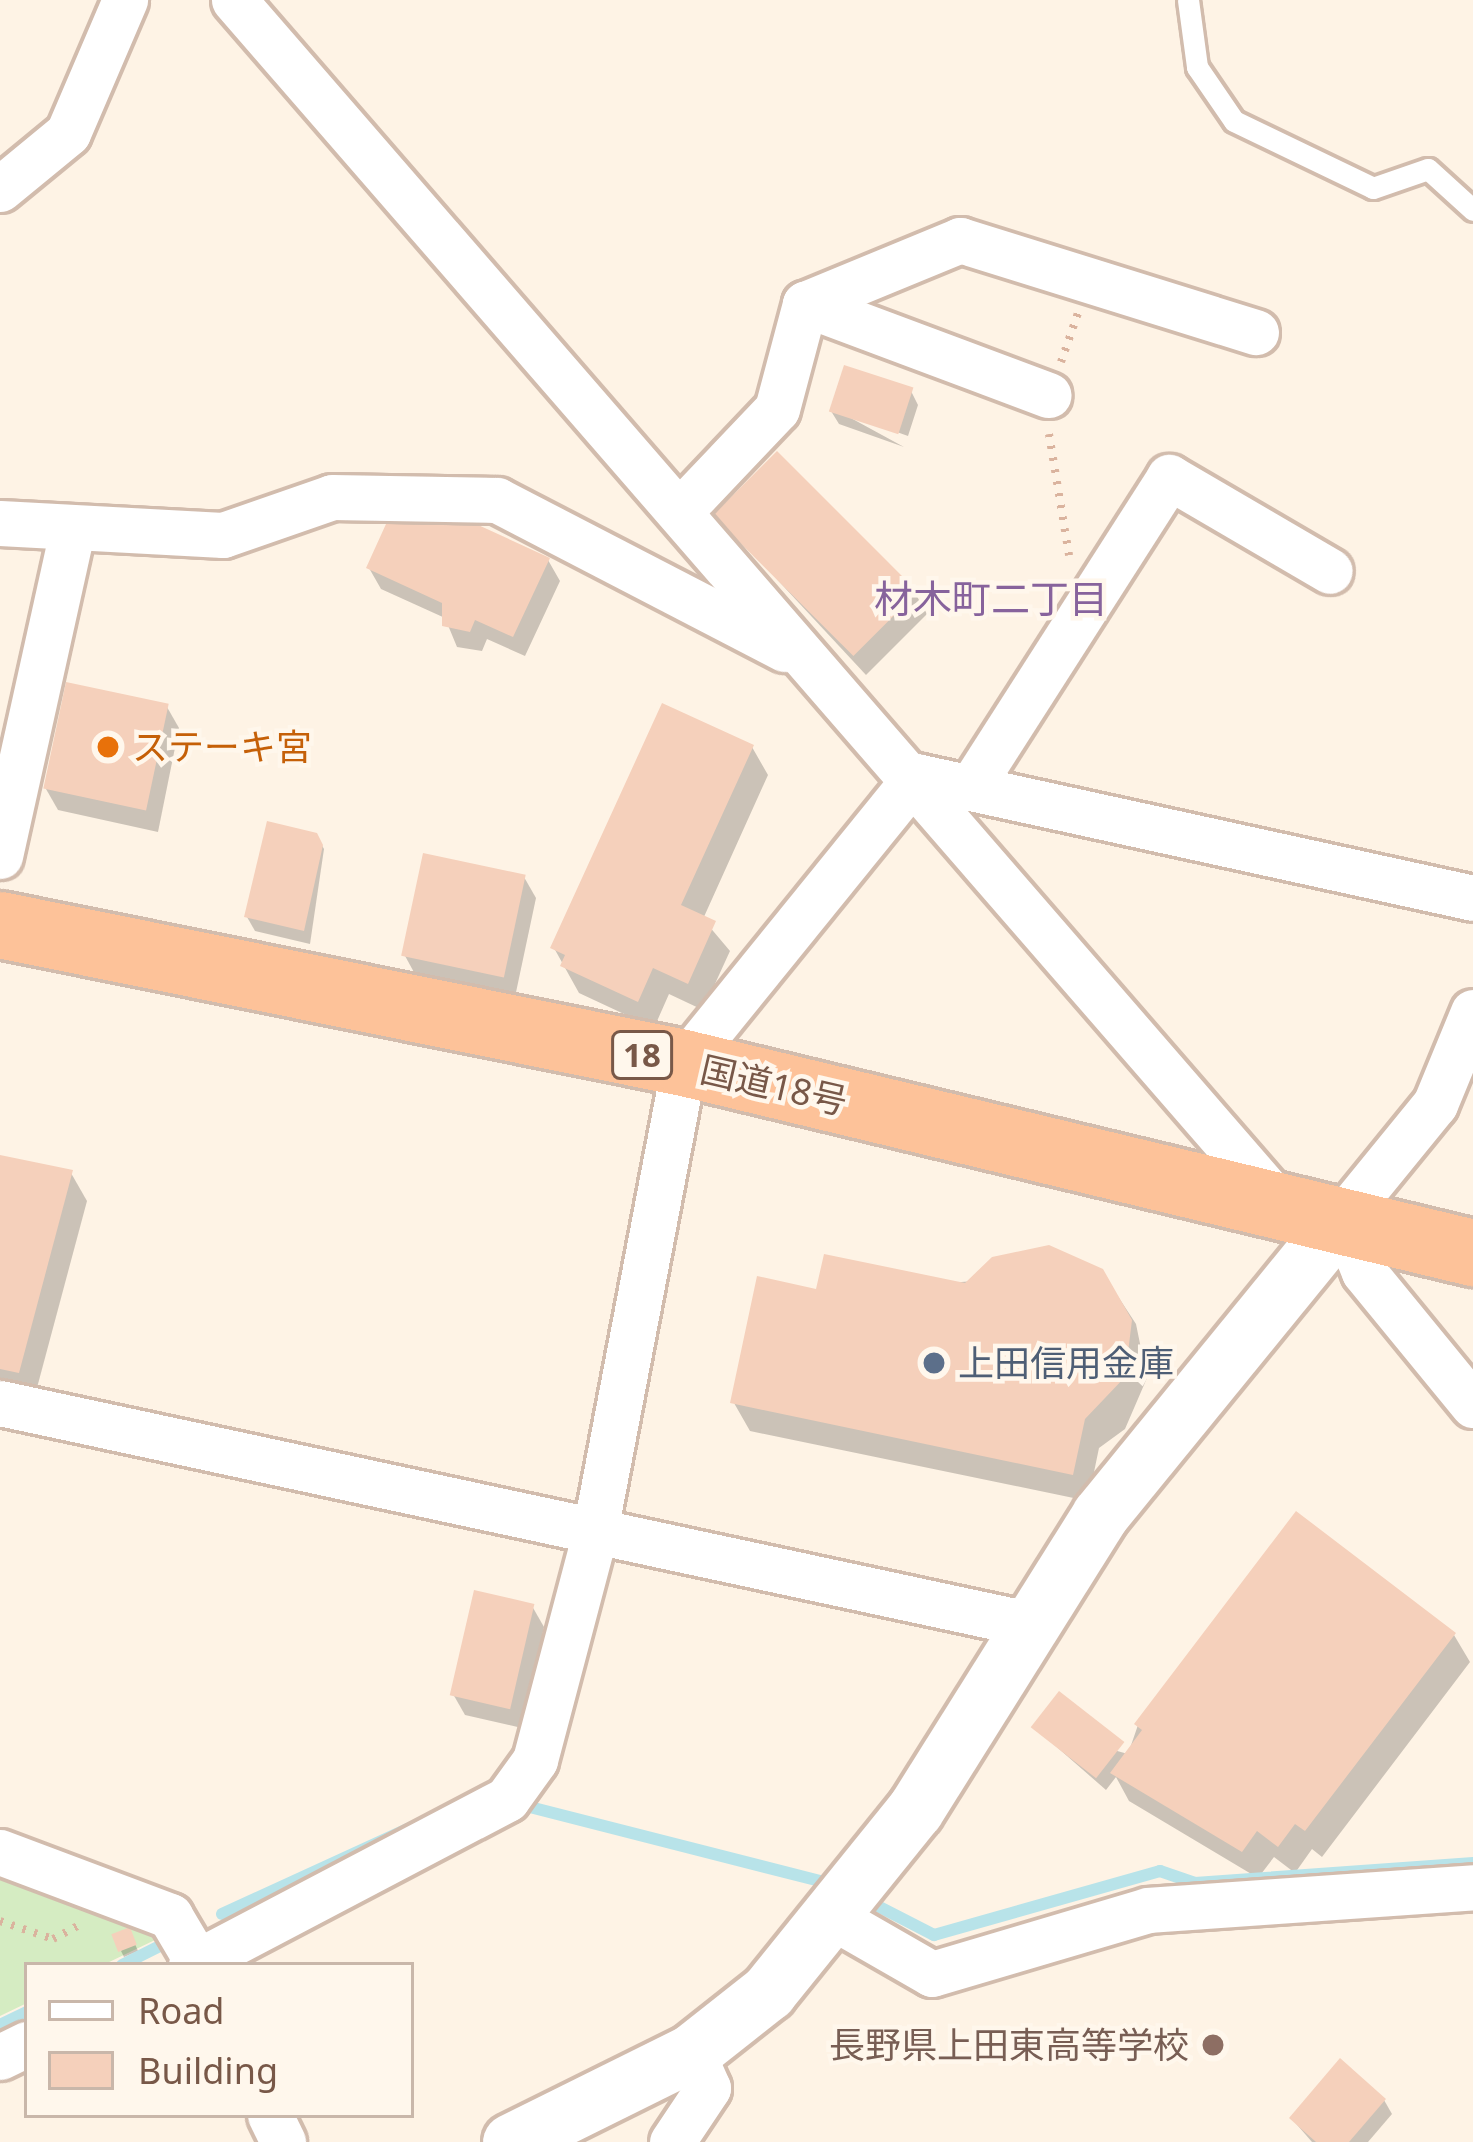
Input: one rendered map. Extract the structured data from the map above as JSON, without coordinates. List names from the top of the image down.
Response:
{
  "streets": {
    "highway": ["18", "国道18号"]
  },
  "districts": ["材木町二丁目"],
  "places": ["ステーキ宮", "上田信用金庫", "長野県上田東高等学校"],
  "legend": ["Road", "Building"]
}
